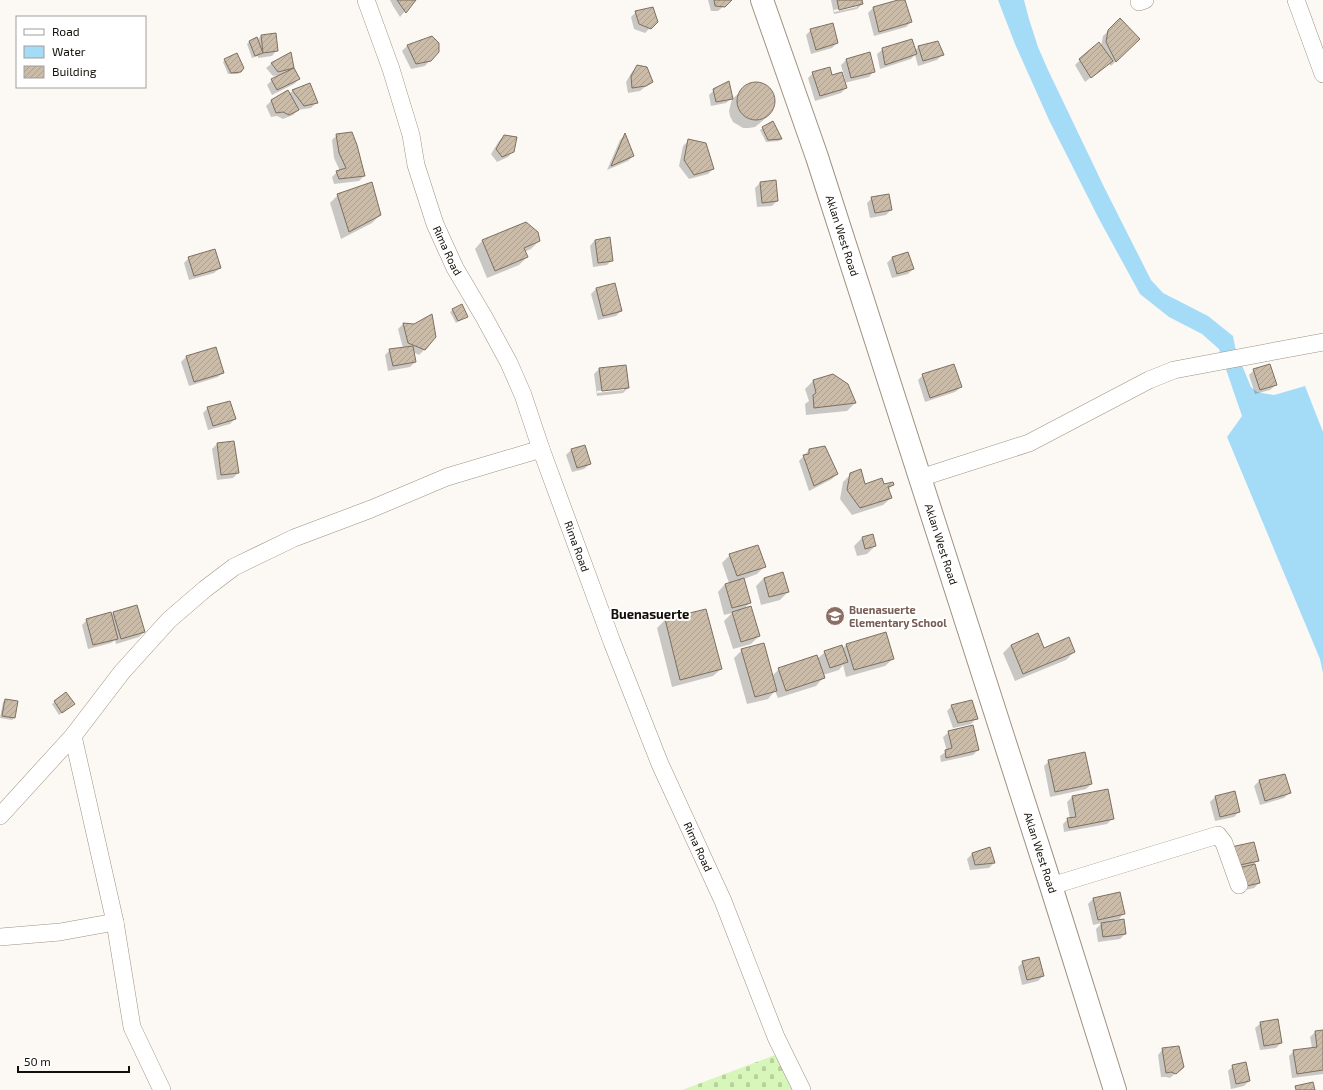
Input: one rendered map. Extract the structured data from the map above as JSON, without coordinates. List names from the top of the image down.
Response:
{
  "streets": {
    "main road": ["Aklan West Road"],
    "street": ["Rima Road"]
  },
  "districts": ["Buenasuerte"],
  "places": {
    "school or university": ["Buenasuerte Elementary School"]
  },
  "legend": ["Road", "Water", "Building"],
  "scale_bar": "50 m"
}
